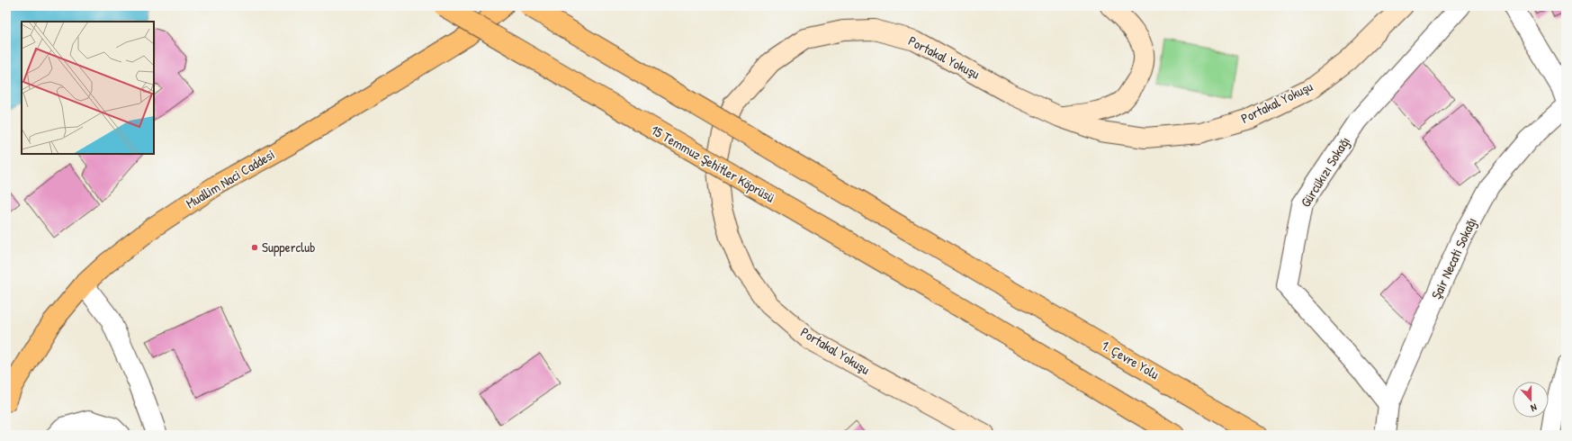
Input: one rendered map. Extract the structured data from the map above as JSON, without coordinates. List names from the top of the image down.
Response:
{
  "streets": {
    "main road": [
      "Portakal Yokuşu",
      "15 Temmuz Şehitler Köprüsü",
      "Muallim Naci Caddesi",
      "1. Çevre Yolu"
    ],
    "street": ["Gürcükızı Sokağı", "Şair Necati Sokağı"]
  },
  "crossings": [
    ["Gürcükızı Sokağı", "Şair Necati Sokağı"]
  ],
  "places": ["Supperclub"],
  "north": "bottom"
}
